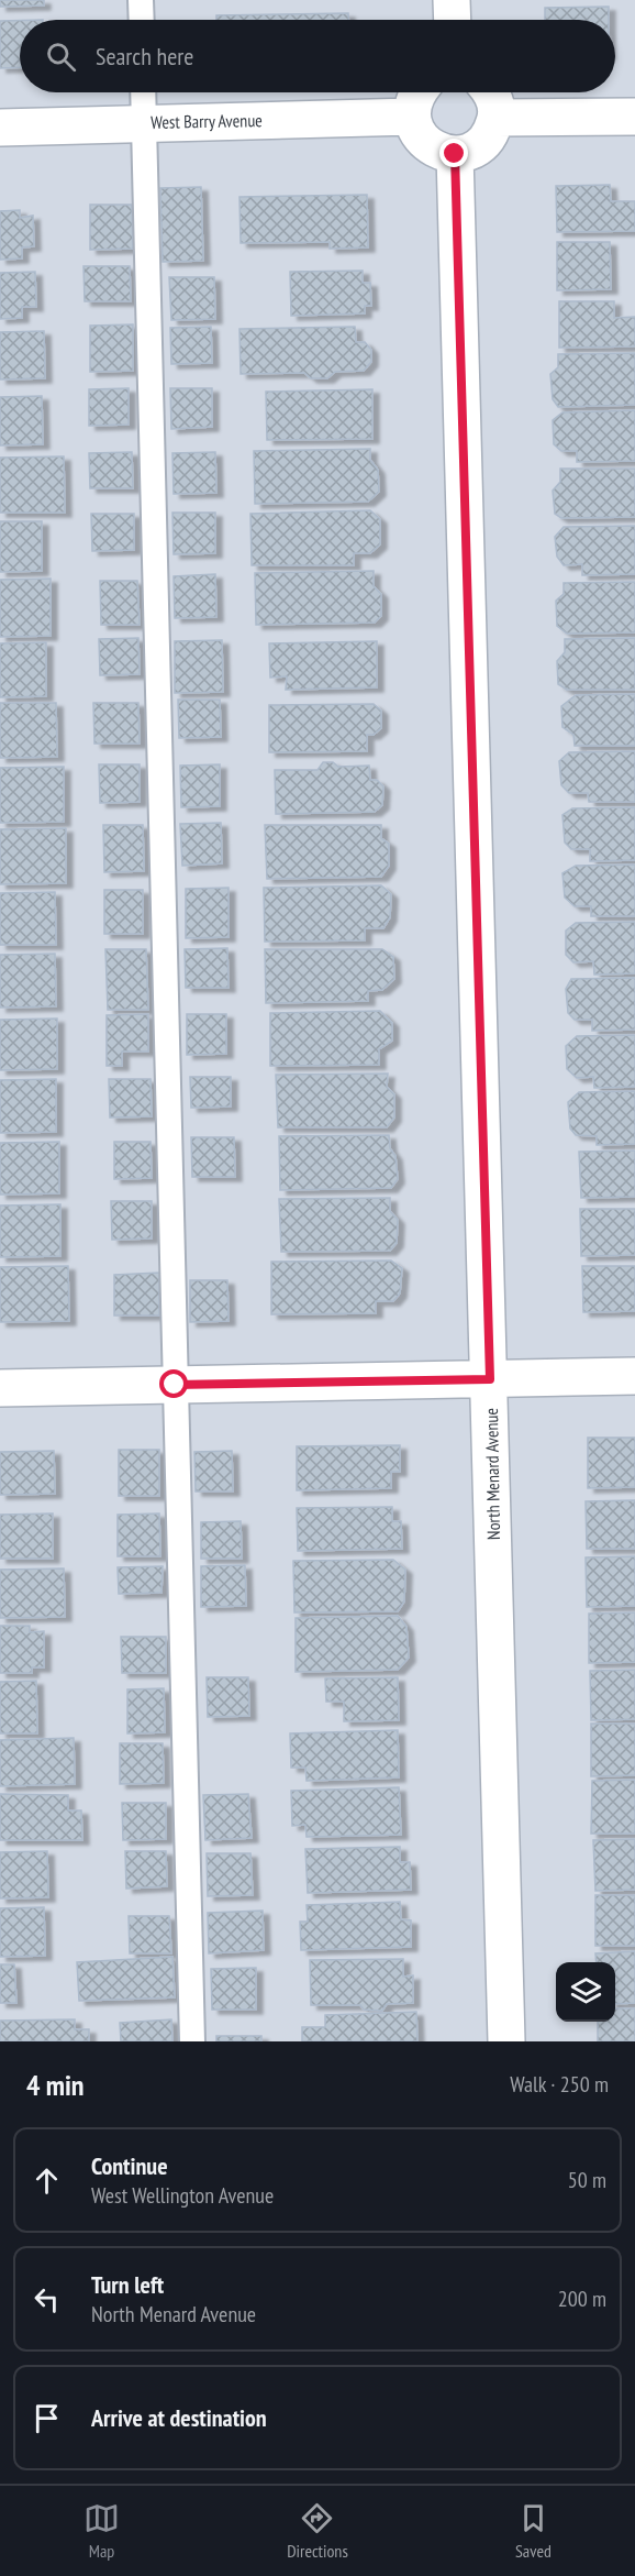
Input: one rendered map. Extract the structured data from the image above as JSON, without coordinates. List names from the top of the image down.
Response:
{
  "streets": {
    "street": ["West Barry Avenue", "North Menard Avenue"]
  },
  "page": {
    "search": "Search here",
    "heading": ["4 min", "Walk · 250 m"],
    "list": [
      ["Continue", "West Wellington Avenue", "50 m"],
      ["Turn left", "North Menard Avenue", "200 m"],
      "Arrive at destination"
    ],
    "nav": ["Map", "Directions", "Saved"]
  }
}
